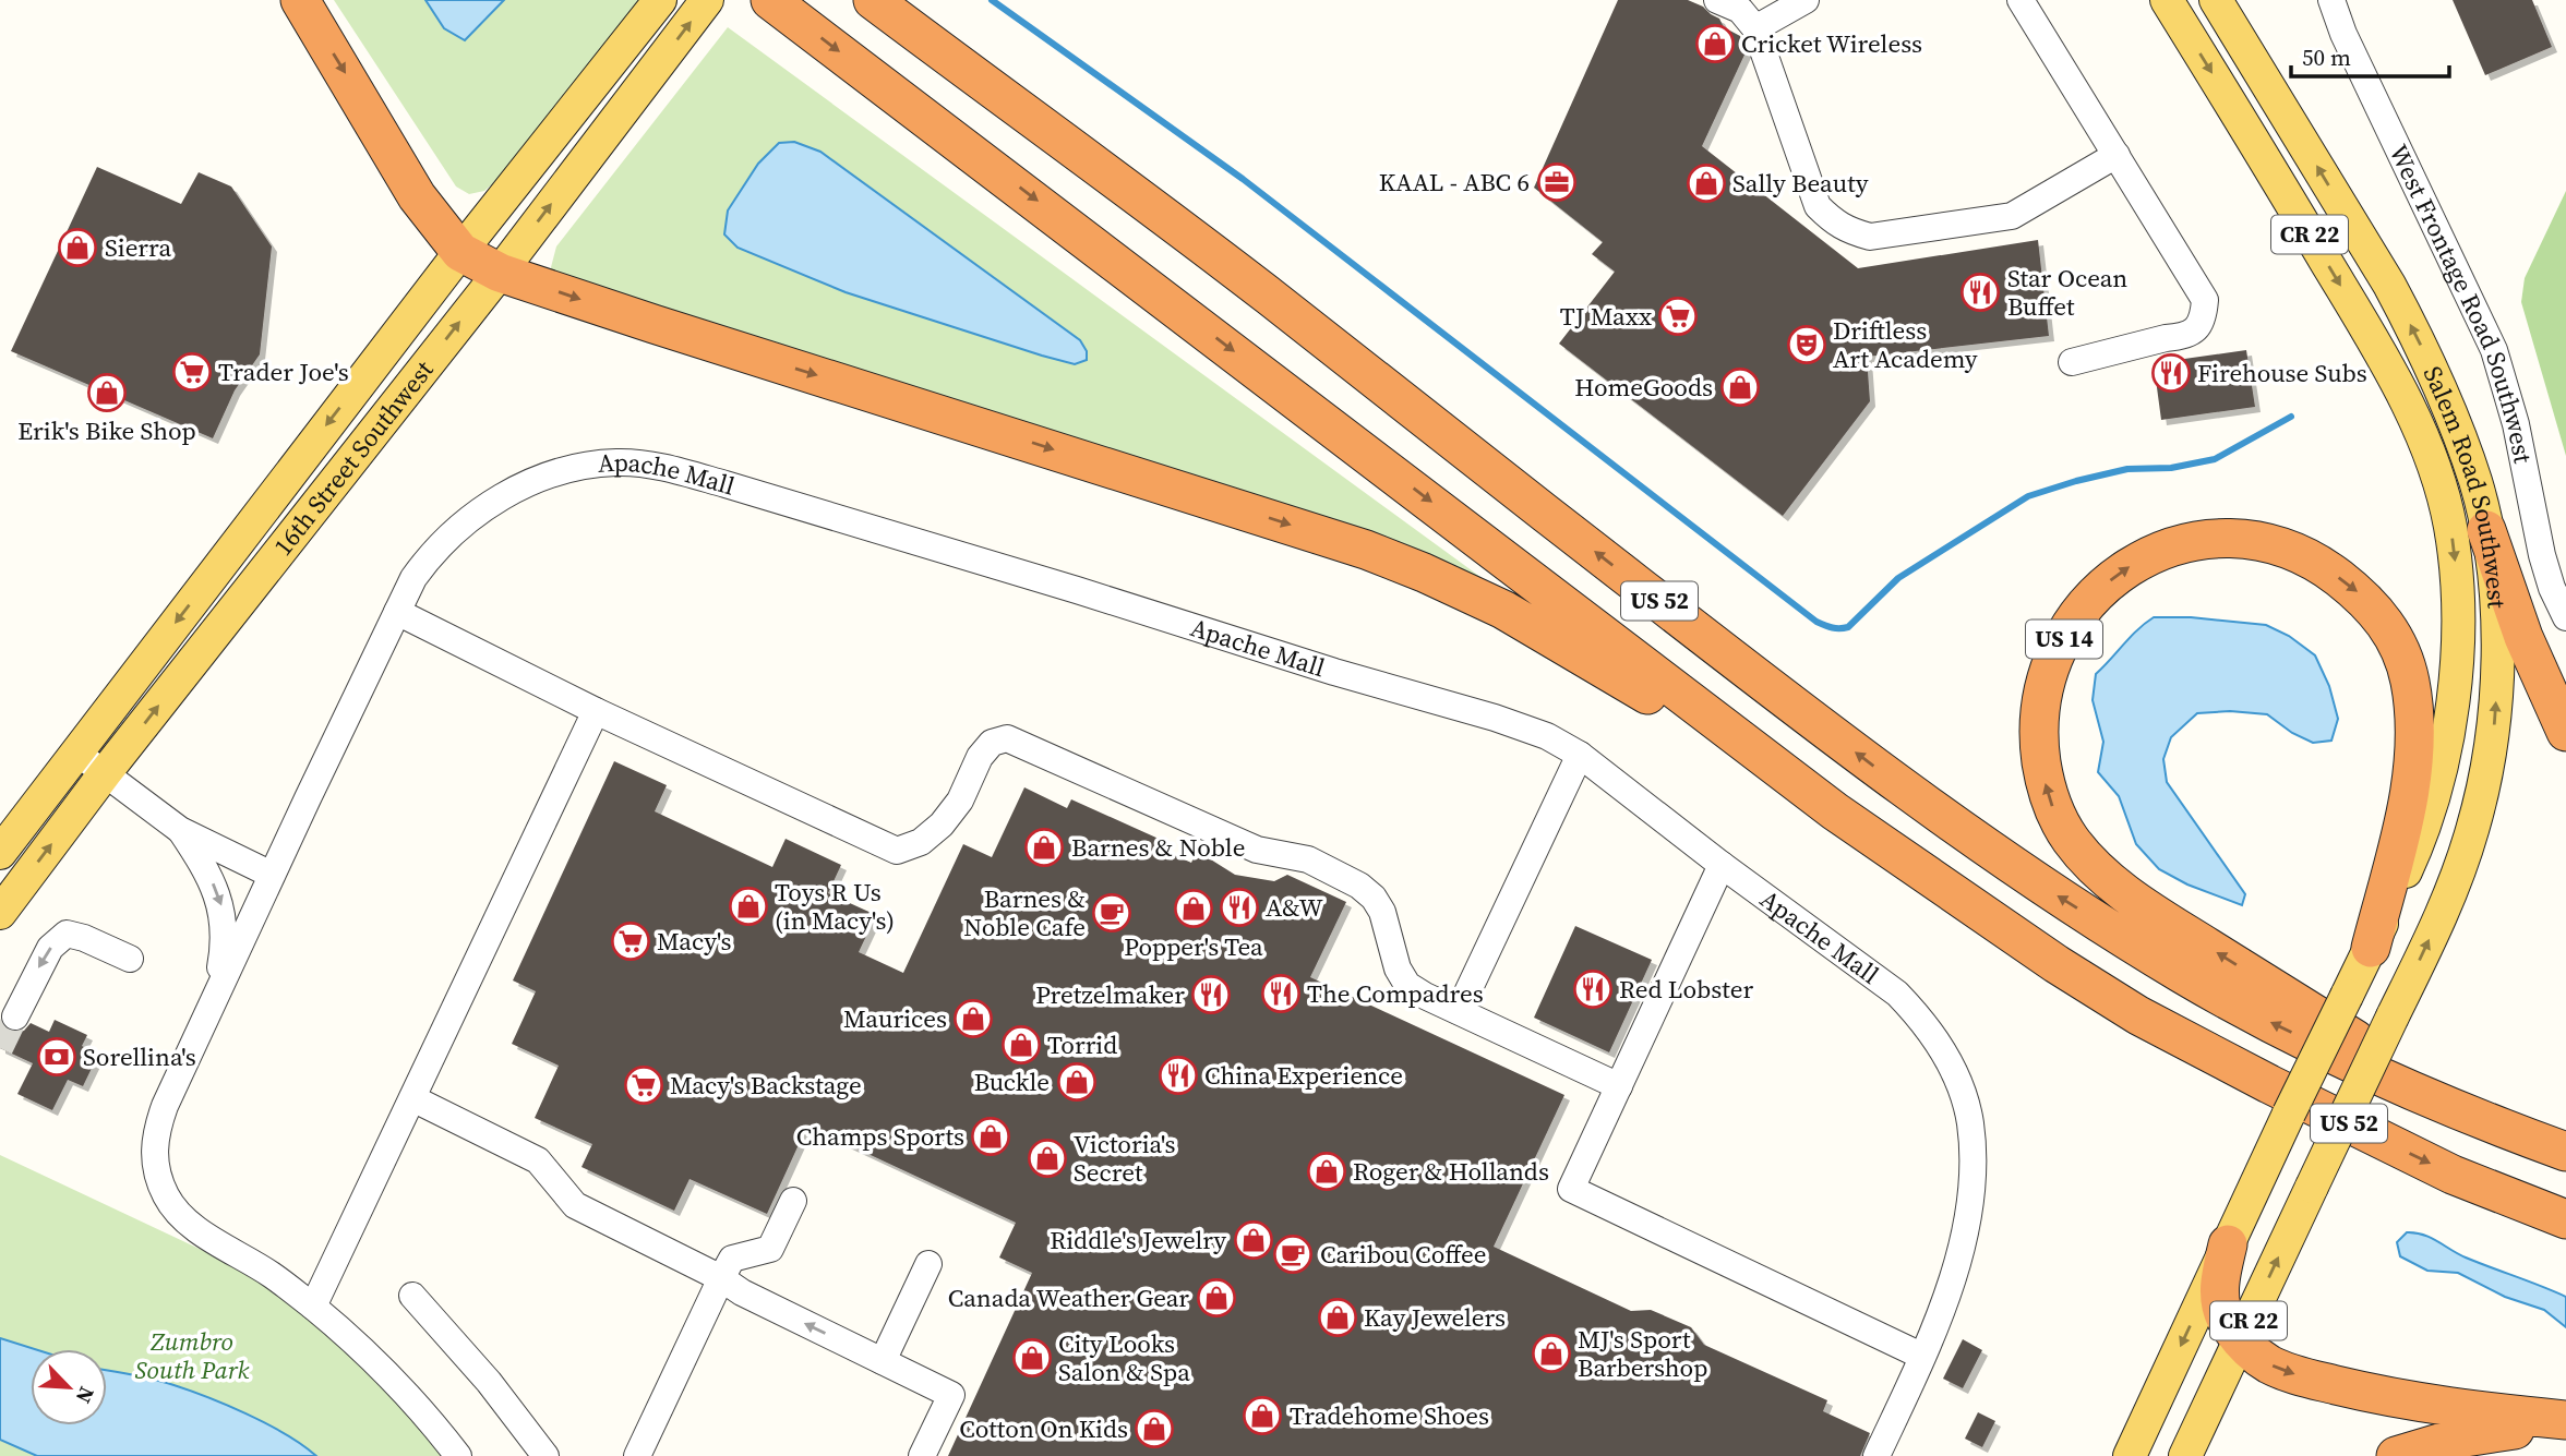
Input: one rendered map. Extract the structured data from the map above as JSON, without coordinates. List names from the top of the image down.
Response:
{
  "streets": {
    "highway": ["US 52", "US 14"],
    "main road": ["CR 22", "16th Street Southwest", "Salem Road Southwest"],
    "street": ["West Frontage Road Southwest", "Apache Mall"]
  },
  "crossings": [
    ["CR 22", "Salem Road Southwest"],
    ["Salem Road Southwest", "US 14"],
    ["US 52", "US 14"]
  ],
  "parks": ["Zumbro South Park"],
  "places": {
    "shop": [
      "Cricket Wireless",
      "Sally Beauty",
      "Sierra",
      "HomeGoods",
      "Erik's Bike Shop",
      "Barnes & Noble",
      "Toys R Us (in Macy's)",
      "Popper's Tea",
      "Maurices",
      "Torrid",
      "Buckle",
      "Champs Sports",
      "Victoria's Secret",
      "Roger & Hollands",
      "Riddle's Jewelry",
      "Canada Weather Gear",
      "Kay Jewelers",
      "MJ's Sport Barbershop",
      "City Looks Salon & Spa",
      "Tradehome Shoes",
      "Cotton On Kids"
    ],
    "office": ["KAAL - ABC 6"],
    "restaurant": [
      "Star Ocean Buffet",
      "Firehouse Subs",
      "A&W",
      "Red Lobster",
      "The Compadres",
      "Pretzelmaker",
      "China Experience"
    ],
    "supermarket": [
      "TJ Maxx",
      "Trader Joe's",
      "Macy's",
      "Macy's Backstage"
    ],
    "theatre": ["Driftless Art Academy"],
    "cafe": ["Barnes & Noble Cafe", "Caribou Coffee"],
    "bank": ["Sorellina's"]
  },
  "scale_bar": "50 m",
  "north": "bottom right"
}
